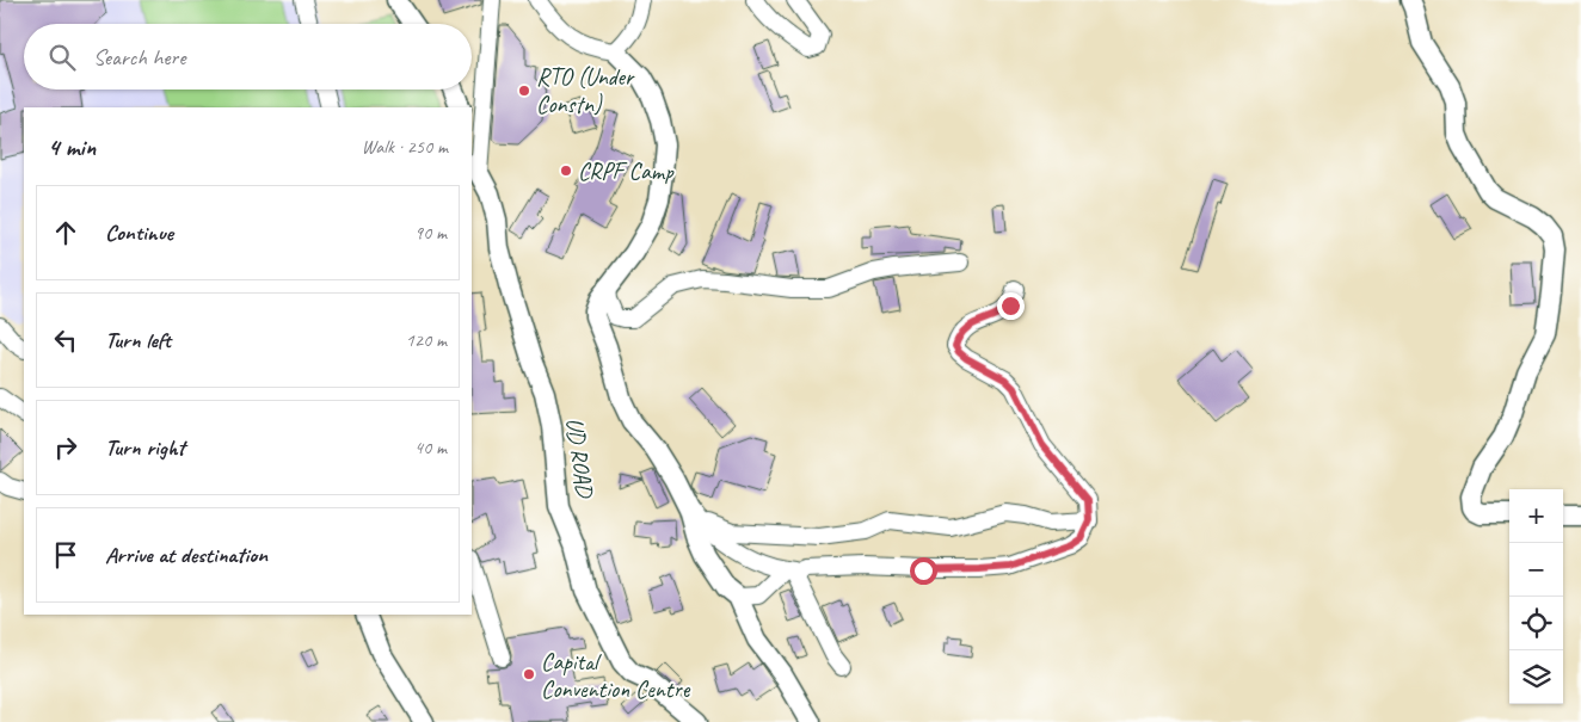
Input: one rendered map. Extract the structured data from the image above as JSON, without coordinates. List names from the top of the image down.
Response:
{
  "streets": {
    "main road": ["UD ROAD"]
  },
  "places": ["RTO (Under Constn)", "CRPF Camp", "Capital Convention Centre"],
  "page": {
    "search": "Search here",
    "heading": ["4 min", "Walk · 250 m"],
    "list": [
      ["Continue", "90 m"],
      ["Turn left", "120 m"],
      ["Turn right", "40 m"],
      "Arrive at destination"
    ],
    "map_buttons": ["+", "−"]
  }
}
